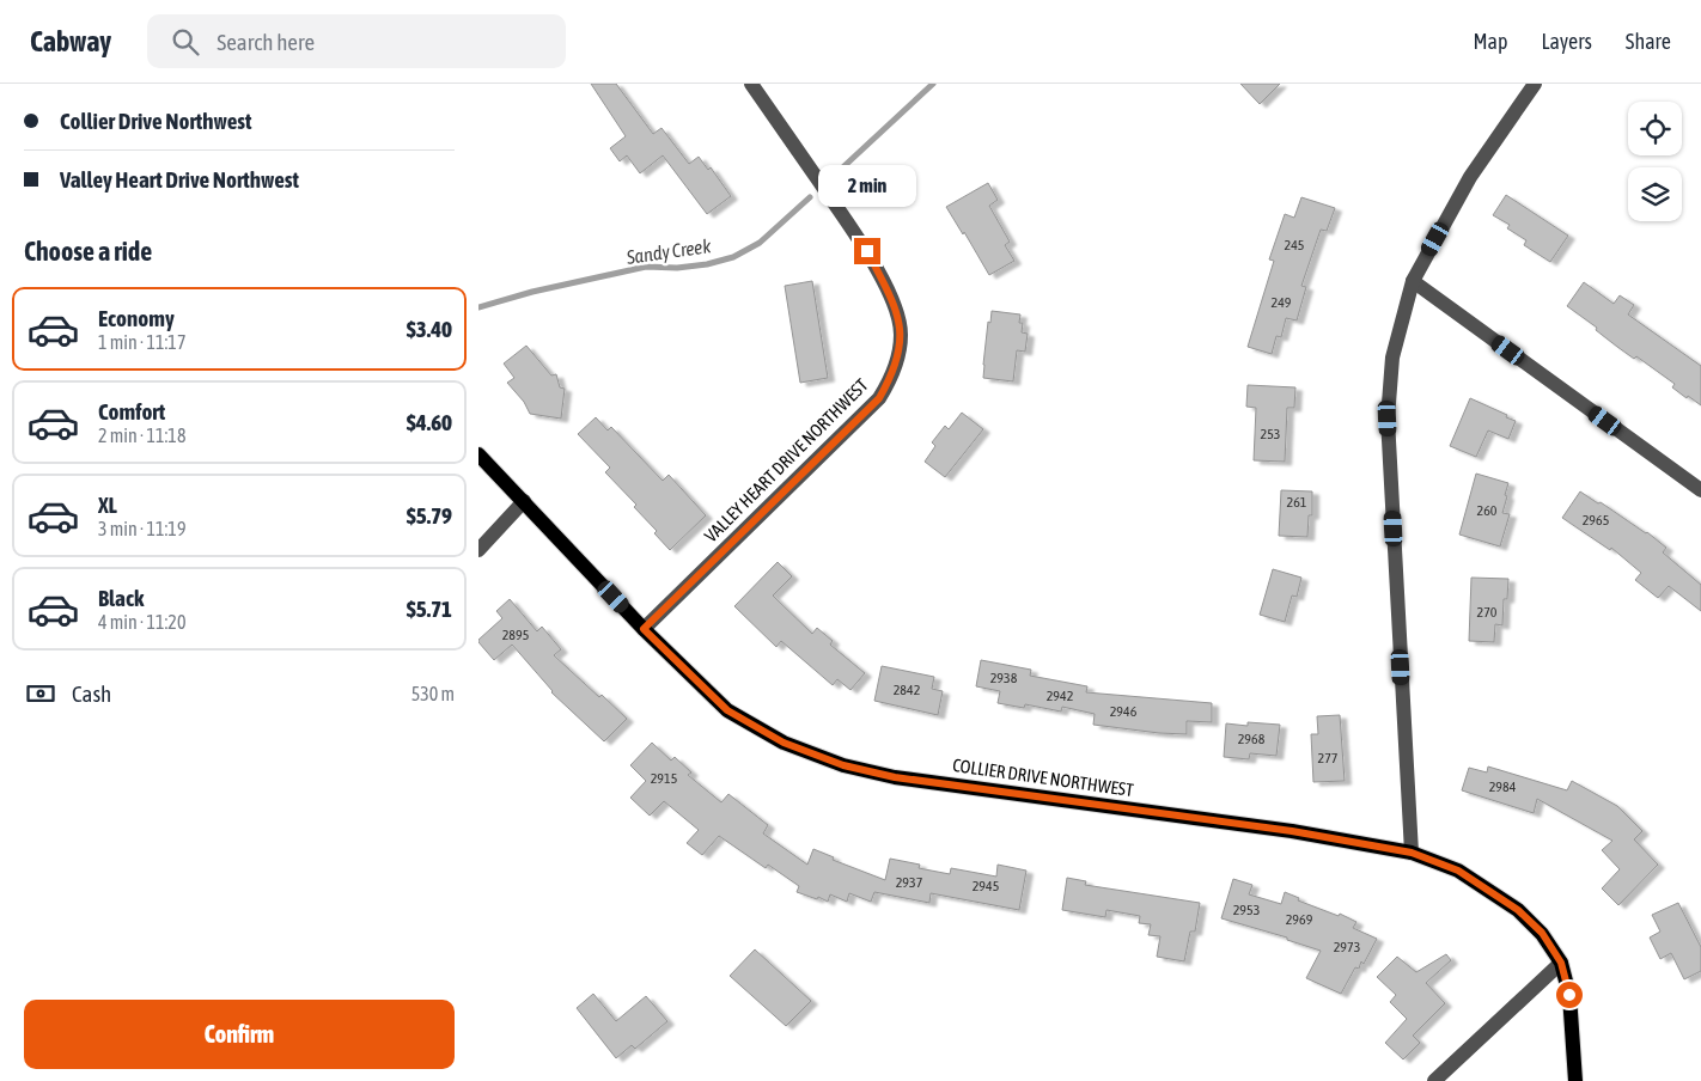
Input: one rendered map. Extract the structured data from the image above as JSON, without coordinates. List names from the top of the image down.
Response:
{
  "streets": {
    "main road": ["COLLIER DRIVE NORTHWEST"],
    "street": ["VALLEY HEART DRIVE NORTHWEST"]
  },
  "crossings": [
    ["VALLEY HEART DRIVE NORTHWEST", "COLLIER DRIVE NORTHWEST"]
  ],
  "water": ["Sandy Creek"],
  "house_numbers": [
    "245",
    "249",
    "253",
    "261",
    "260",
    "2965",
    "270",
    "2895",
    "2938",
    "2842",
    "2942",
    "2946",
    "2968",
    "277",
    "2915",
    "2984",
    "2937",
    "2945",
    "2953",
    "2969",
    "2973"
  ],
  "page": {
    "header": "Cabway",
    "search": "Search here",
    "nav": ["Map", "Layers", "Share"],
    "banner": ["Collier Drive Northwest", "Valley Heart Drive Northwest"],
    "bubble": "2 min",
    "heading": "Choose a ride",
    "list": [
      {
        "name": "Economy",
        "note": "1 min · 11:17",
        "value": "$3.40"
      },
      {
        "name": "Comfort",
        "note": "2 min · 11:18",
        "value": "$4.60"
      },
      {
        "name": "XL",
        "note": "3 min · 11:19",
        "value": "$5.79"
      },
      {
        "name": "Black",
        "note": "4 min · 11:20",
        "value": "$5.71"
      }
    ],
    "pay": ["Cash", "530 m"],
    "buttons": "Confirm"
  }
}
